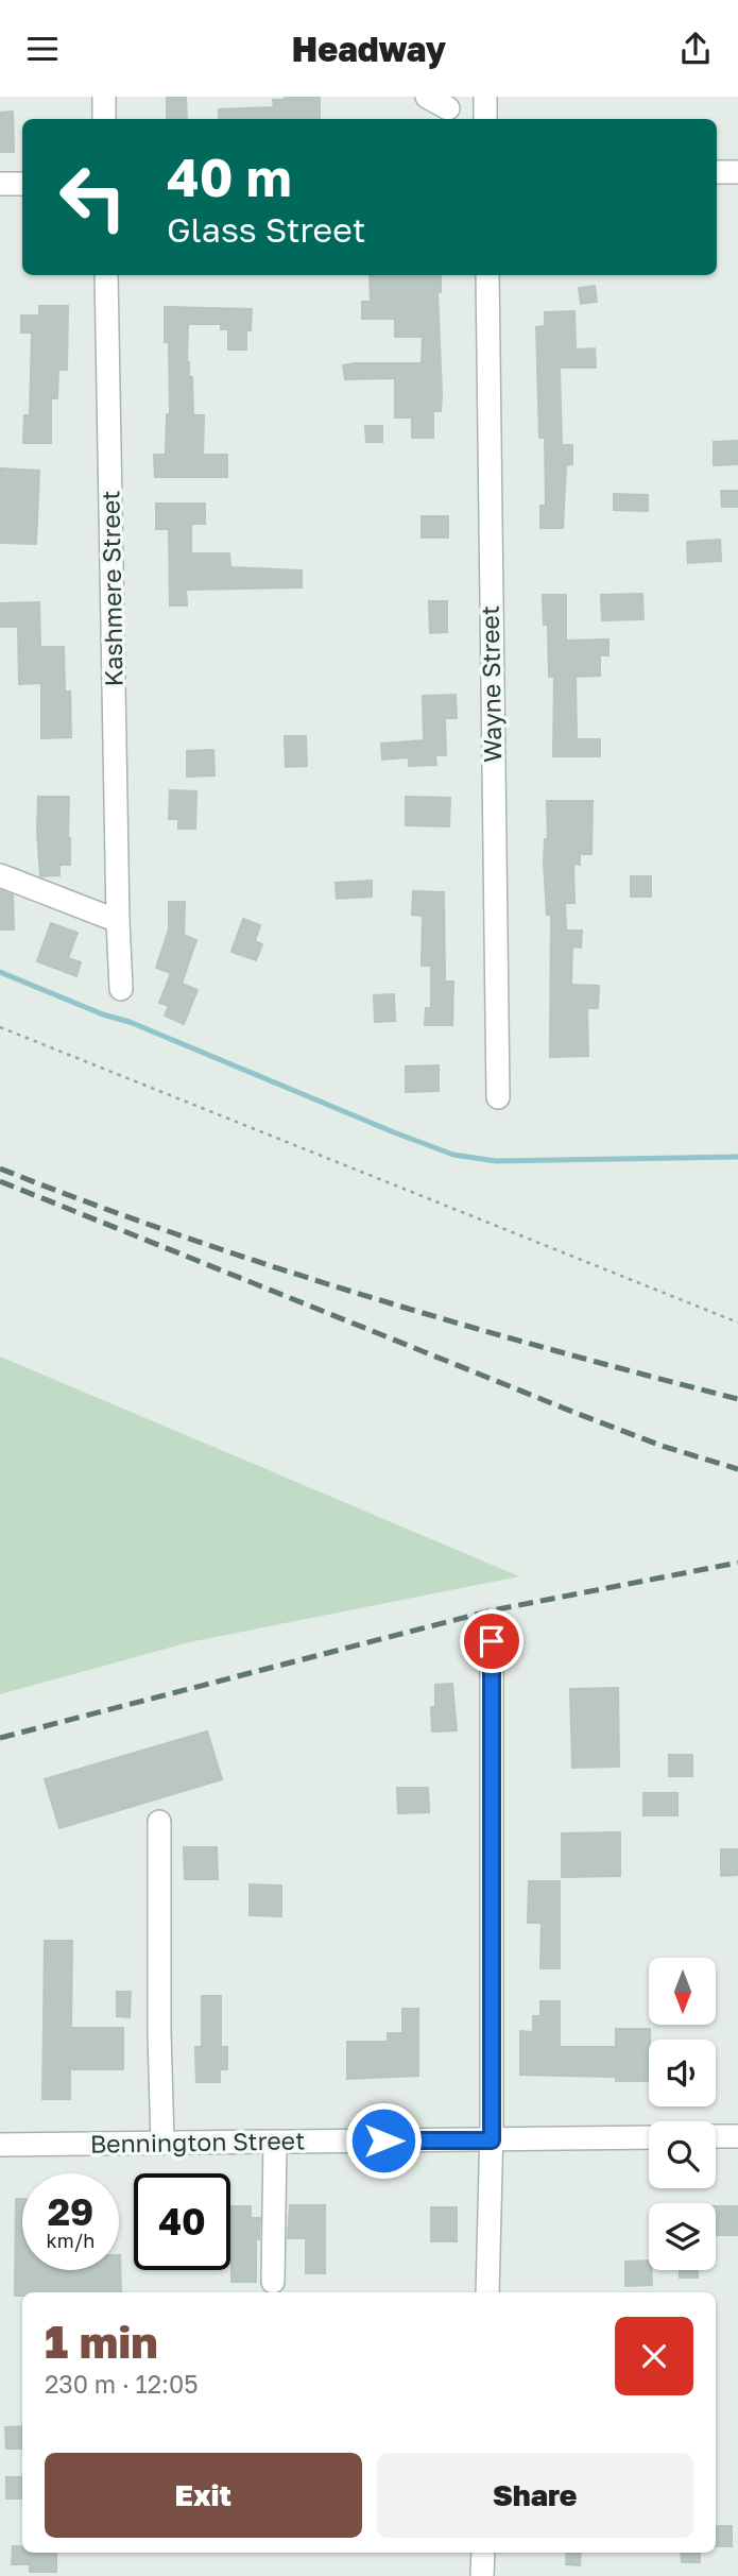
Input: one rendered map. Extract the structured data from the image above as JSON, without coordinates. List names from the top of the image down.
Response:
{
  "streets": {
    "street": ["Kashmere Street", "Wayne Street", "Bennington Street"]
  },
  "north": "bottom",
  "page": {
    "header": "Headway",
    "turn": ["40 m", "Glass Street"],
    "speed": "29 km/h",
    "limit": "40",
    "heading": ["1 min", "230 m · 12:05"],
    "buttons": ["Exit", "Share"]
  }
}
